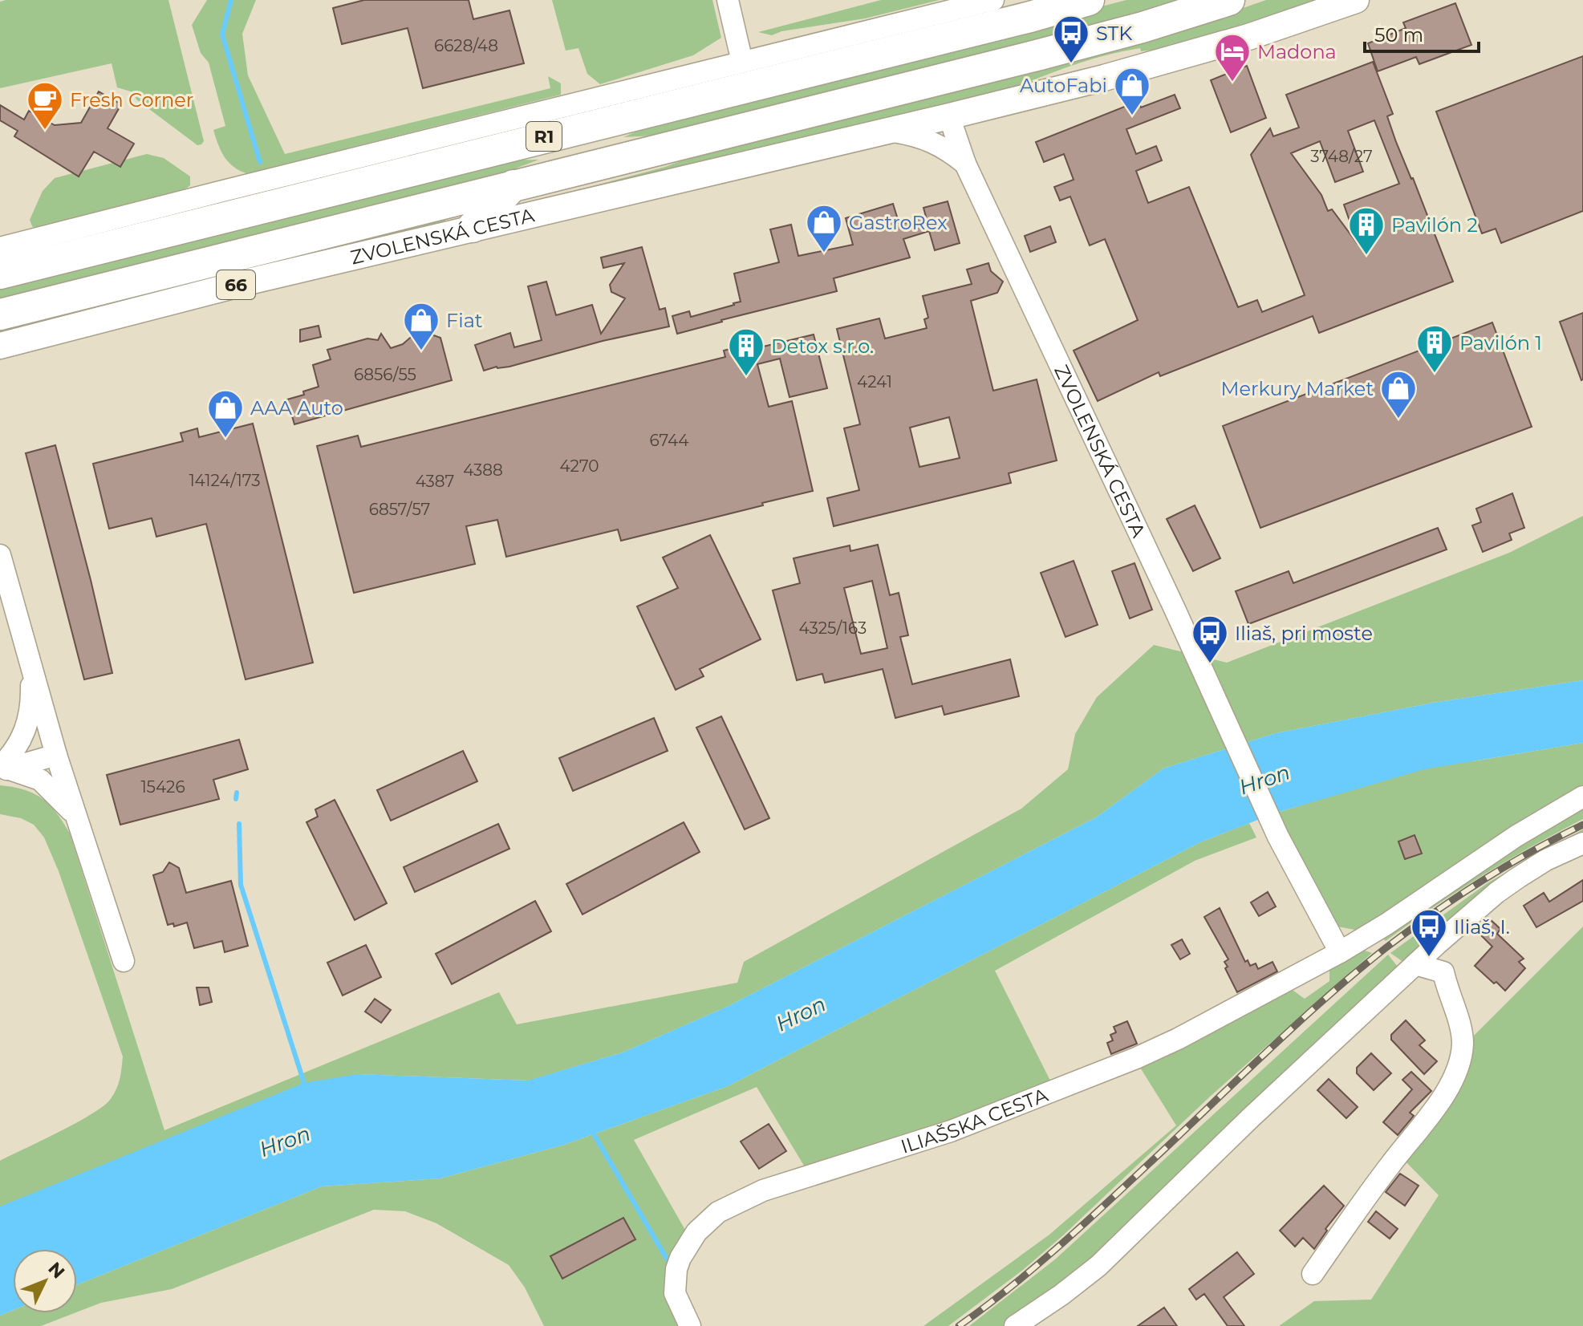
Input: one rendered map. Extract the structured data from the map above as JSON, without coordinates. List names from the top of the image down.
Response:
{
  "streets": {
    "highway": ["R1"],
    "main road": ["ZVOLENSKÁ CESTA", "66"],
    "street": ["ILIAŠSKA CESTA"]
  },
  "crossings": [
    ["ZVOLENSKÁ CESTA", "ILIAŠSKA CESTA"]
  ],
  "water": ["Hron"],
  "places": {
    "bus stop": ["STK", "Iliaš, pri moste", "Iliaš, I."],
    "hotel": ["Madona"],
    "shop": [
      "AutoFabi",
      "GastroRex",
      "Fiat",
      "Merkury Market",
      "AAA Auto"
    ],
    "cafe": ["Fresh Corner"],
    "building": ["Pavilón 2", "Pavilón 1", "Detox s.r.o."]
  },
  "house_numbers": [
    "6628/48",
    "3748/27",
    "6856/55",
    "4241",
    "6744",
    "4270",
    "4388",
    "14124/173",
    "4387",
    "6857/57",
    "4325/163",
    "15426"
  ],
  "scale_bar": "50 m",
  "north": "top right"
}
